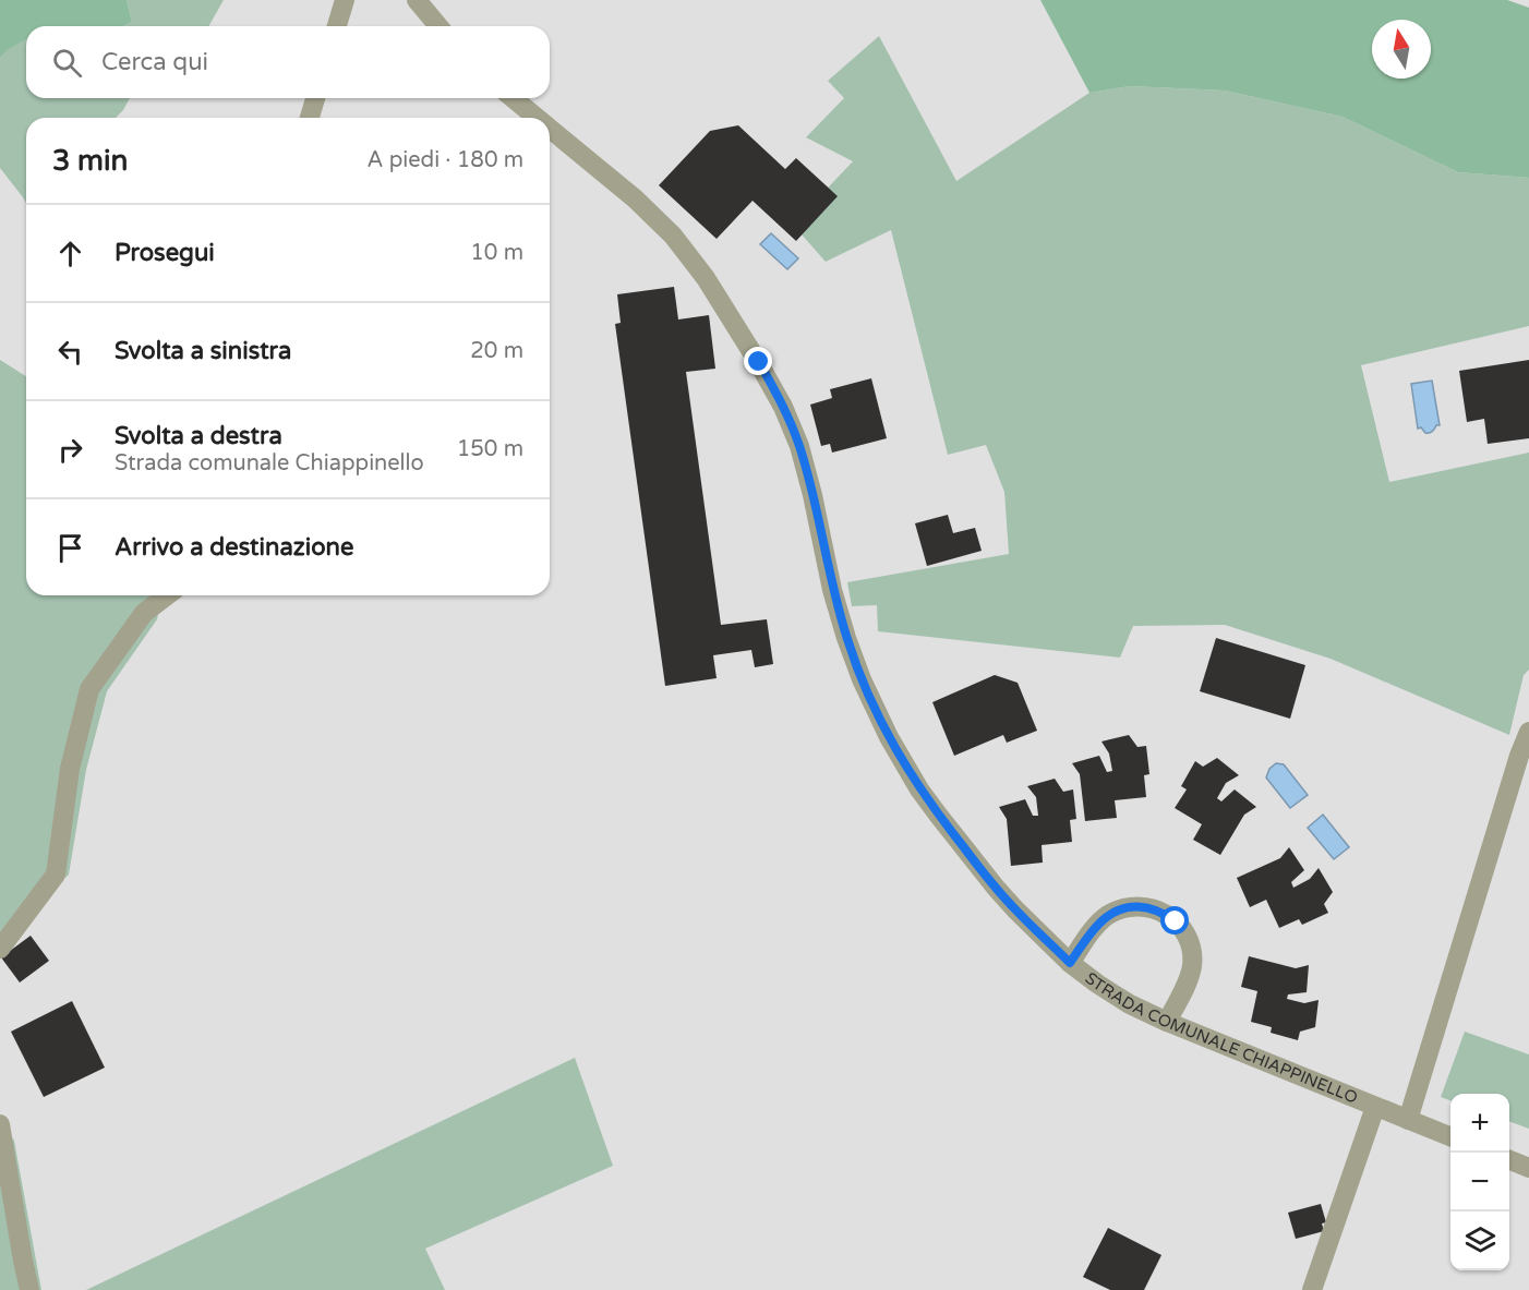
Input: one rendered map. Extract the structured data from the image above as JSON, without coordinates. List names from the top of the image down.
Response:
{
  "streets": {
    "street": ["STRADA COMUNALE CHIAPPINELLO"]
  },
  "north": "top",
  "page": {
    "search": "Cerca qui",
    "heading": ["3 min", "A piedi · 180 m"],
    "list": [
      ["Prosegui", "10 m"],
      ["Svolta a sinistra", "20 m"],
      ["Svolta a destra", "Strada comunale Chiappinello", "150 m"],
      "Arrivo a destinazione"
    ],
    "map_buttons": ["+", "−"]
  }
}
